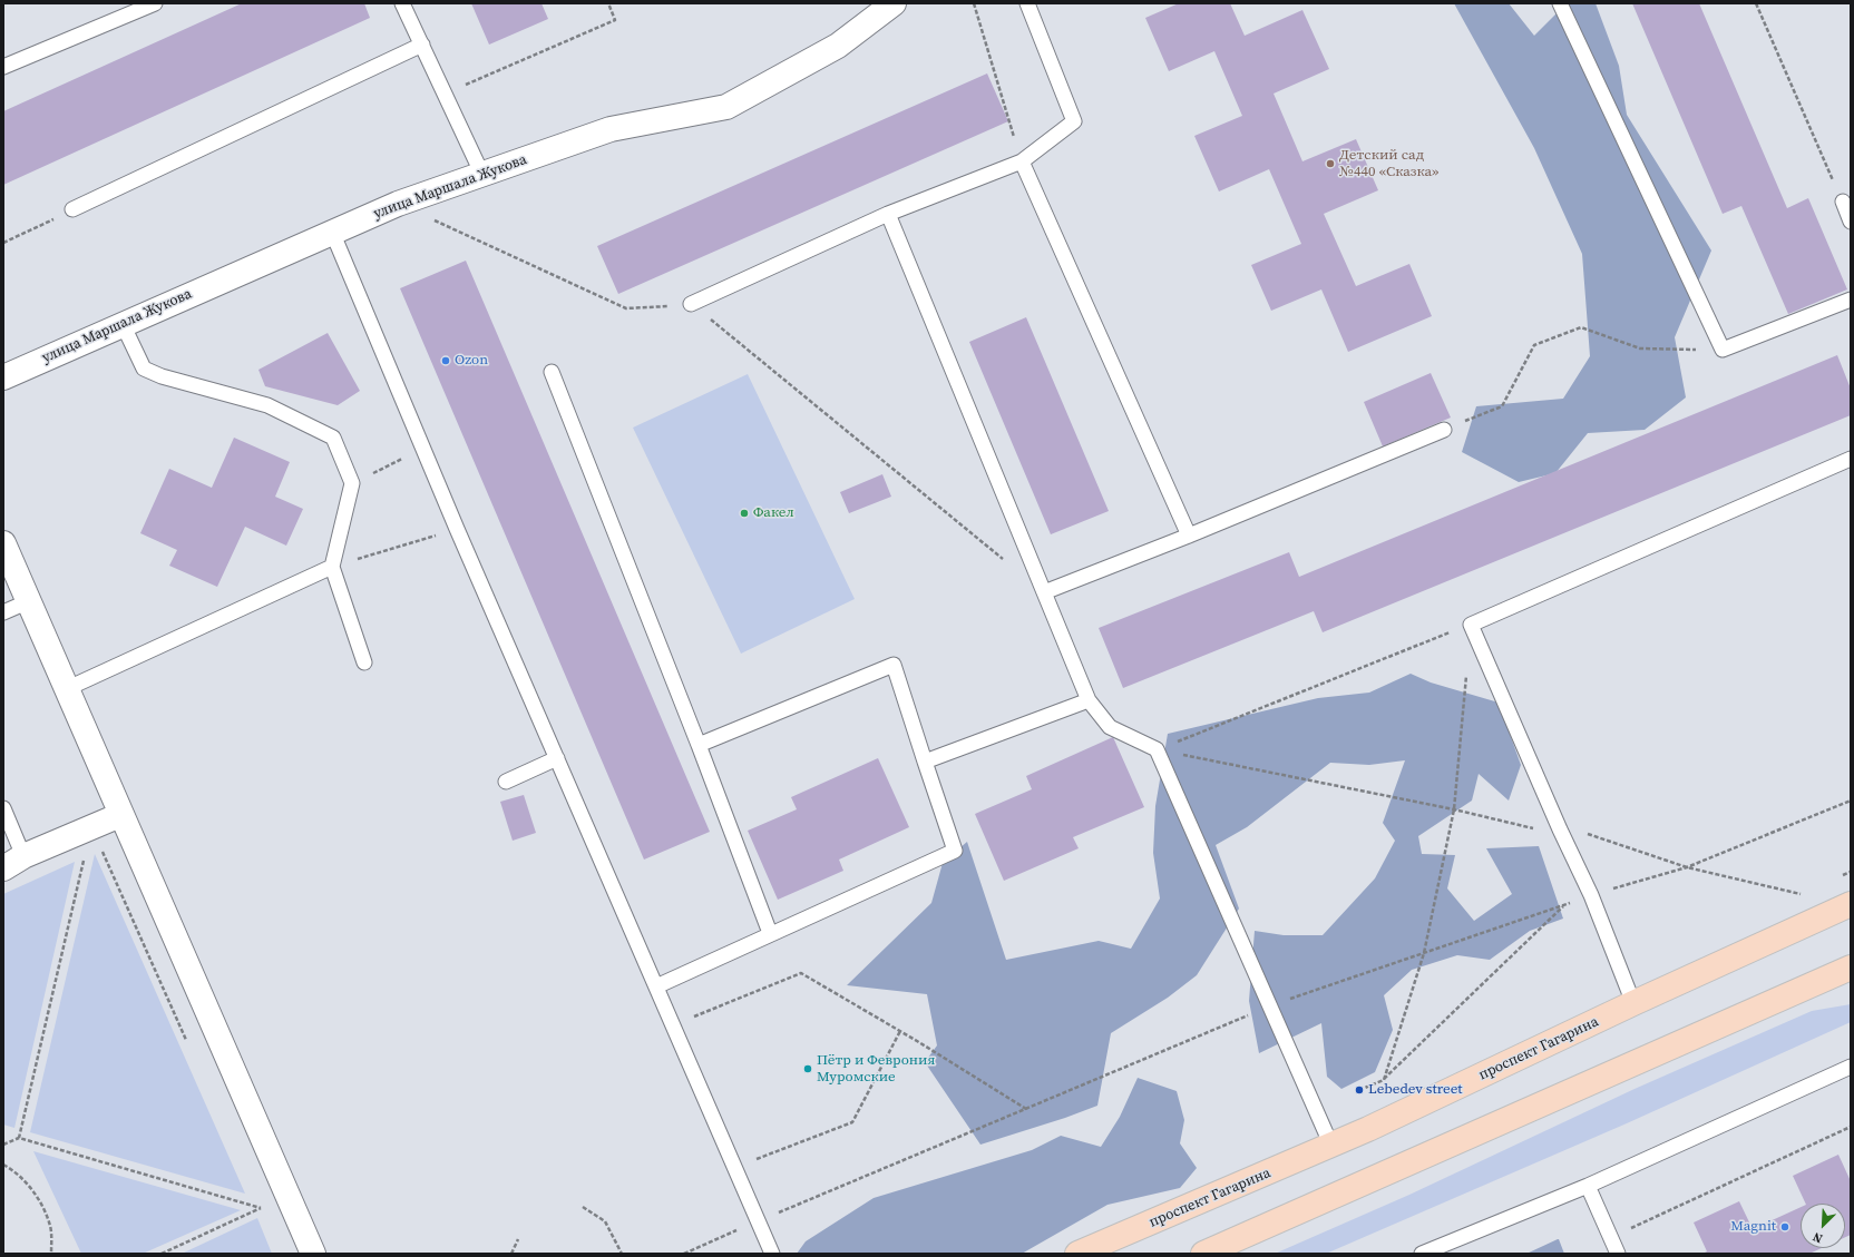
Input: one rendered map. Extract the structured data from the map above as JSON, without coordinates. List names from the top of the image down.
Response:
{
  "streets": {
    "main road": ["проспект Гагарина"],
    "street": ["улица Маршала Жукова"]
  },
  "places": [
    "Детский сад №440 «Сказка»",
    "Ozon",
    "Факел",
    "Пётр и Феврония Муромские",
    "Lebedev street",
    "Magnit"
  ],
  "north": "bottom left"
}
